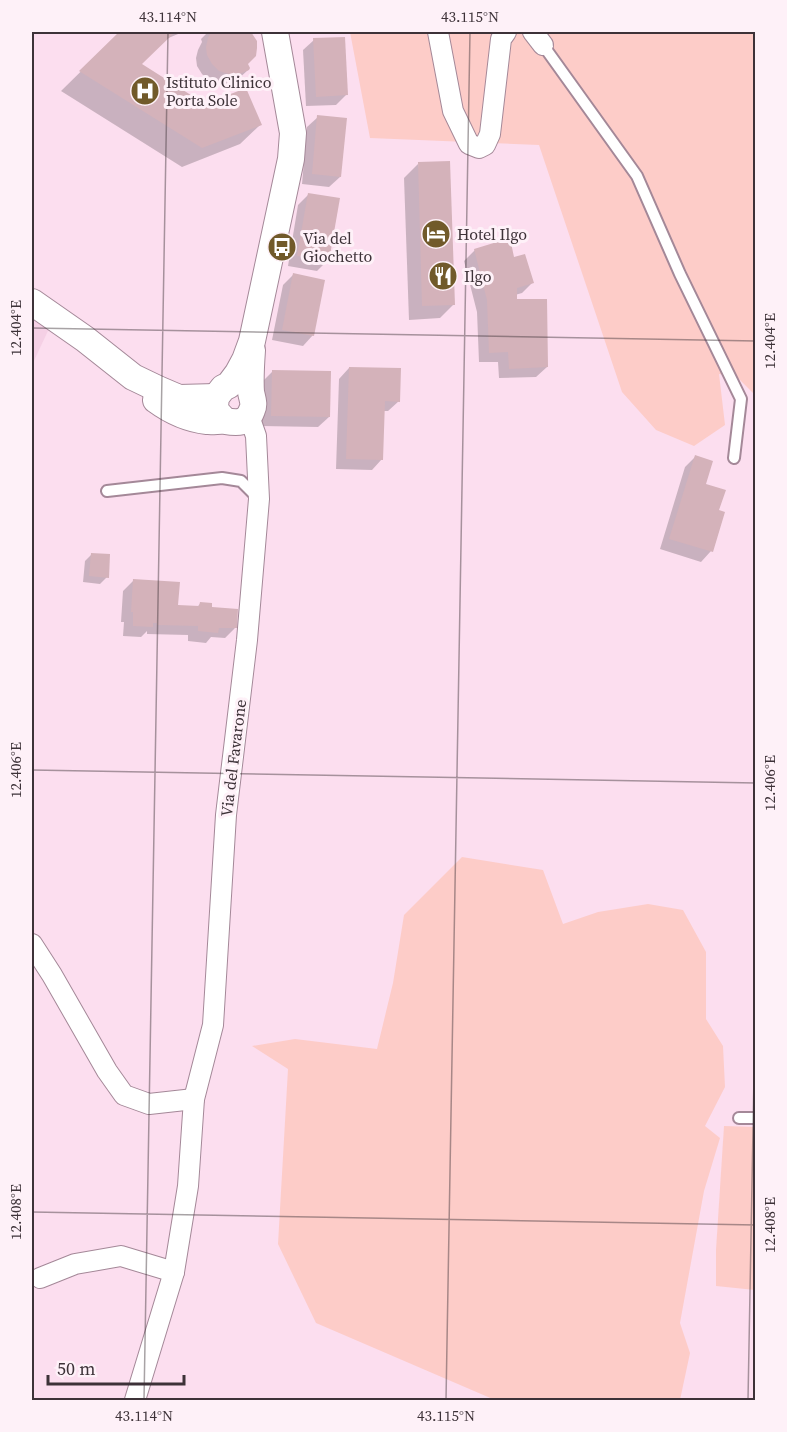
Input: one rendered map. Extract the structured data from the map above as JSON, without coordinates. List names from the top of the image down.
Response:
{
  "streets": {
    "street": ["Via del Favarone"]
  },
  "places": {
    "hospital": ["Istituto Clinico Porta Sole"],
    "hotel": ["Hotel Ilgo"],
    "bus stop": ["Via del Giochetto"],
    "restaurant": ["Ilgo"]
  },
  "scale_bar": "50 m",
  "coordinates": [
    "43.114°N",
    "43.115°N",
    "12.404°E",
    "12.406°E",
    "12.408°E"
  ]
}
